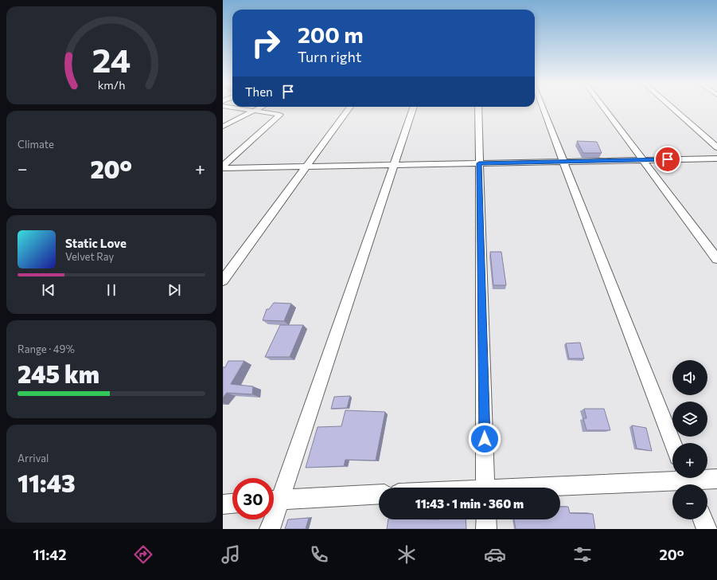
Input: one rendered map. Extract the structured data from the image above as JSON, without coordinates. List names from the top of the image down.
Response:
{
  "page": {
    "turn": ["200 m", "Turn right"],
    "then": "Then",
    "tile": [
      "Climate",
      ["Range · 49%", "245 km"],
      ["Arrival", "11:43"]
    ],
    "heat": ["−", "20°", "+"],
    "song": ["Static Love", "Velvet Ray"],
    "map_buttons": ["+", "−"],
    "limit": "30",
    "trip": "11:43 · 1 min · 360 m",
    "tabs": ["11:42", "20°"],
    "gauge": ["24", "km/h"]
  }
}
